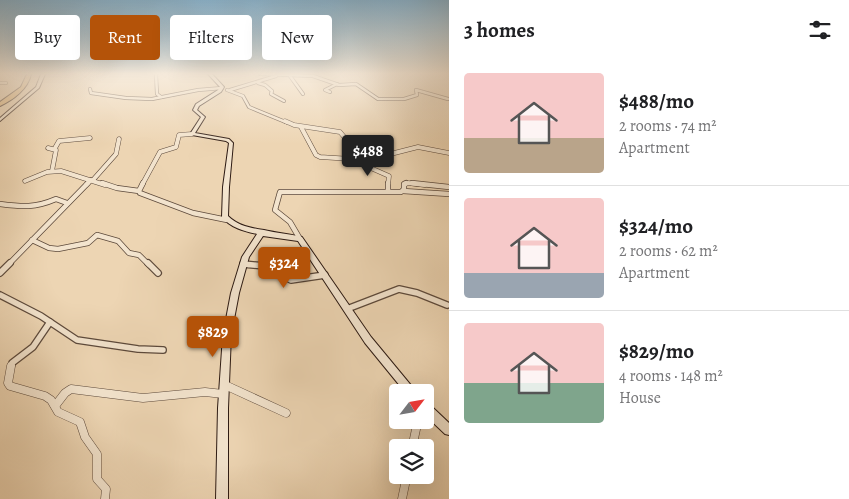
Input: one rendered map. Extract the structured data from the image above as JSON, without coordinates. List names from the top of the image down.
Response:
{
  "north": "top right",
  "page": {
    "heading": "3 homes",
    "chip": [
      "Buy",
      "Rent",
      "Filters",
      "New"
    ],
    "list": [
      {
        "name": "$488/mo",
        "note": "2 rooms · 74 m² · Apartment"
      },
      {
        "name": "$324/mo",
        "note": "2 rooms · 62 m² · Apartment"
      },
      {
        "name": "$829/mo",
        "note": "4 rooms · 148 m² · House"
      }
    ],
    "price": ["$488", "$324", "$829"]
  }
}
